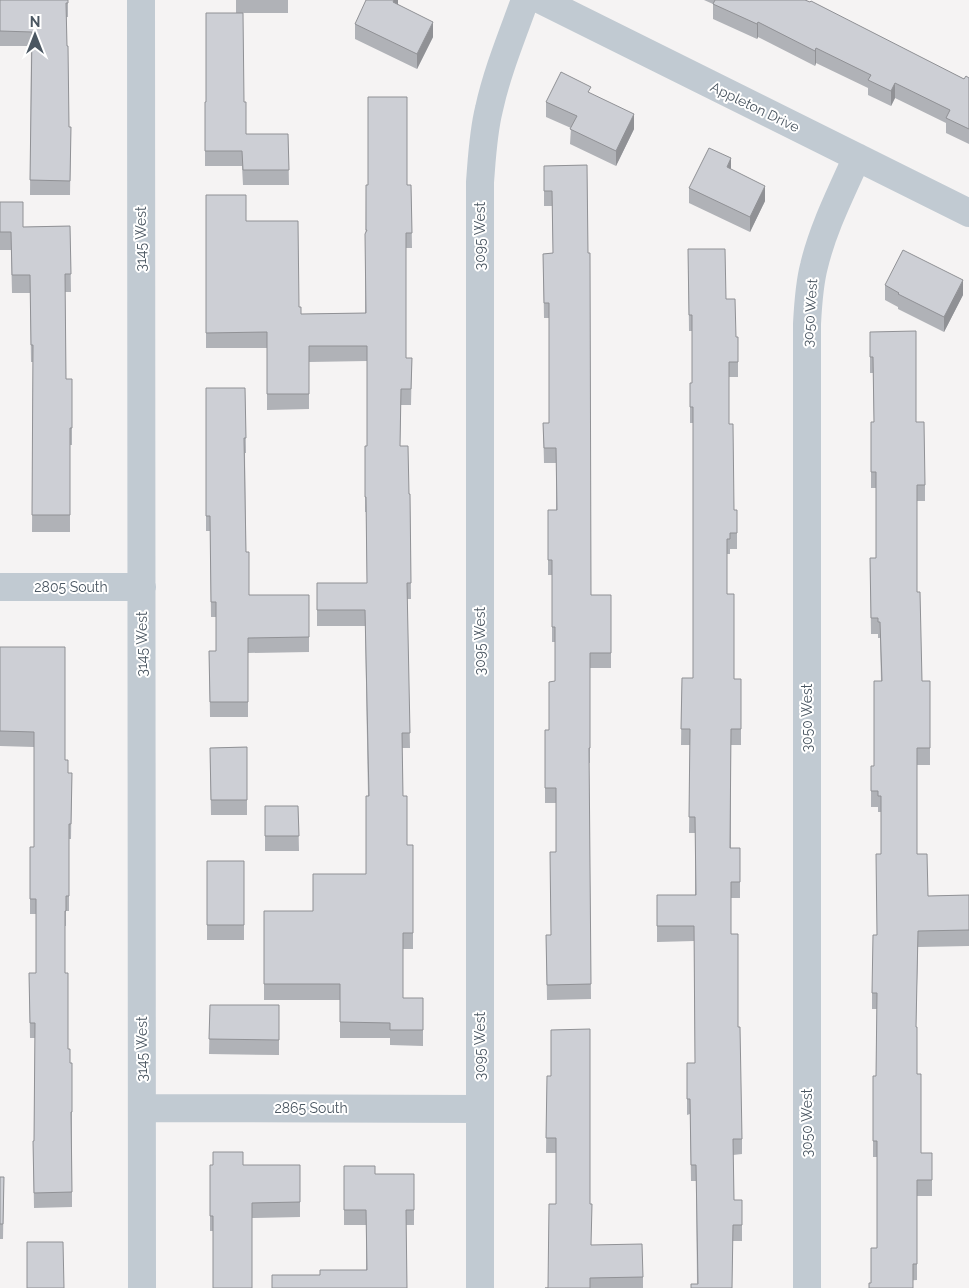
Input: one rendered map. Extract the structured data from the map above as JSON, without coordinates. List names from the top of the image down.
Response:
{
  "streets": {
    "street": [
      "Appleton Drive",
      "3095 West",
      "3145 West",
      "3050 West",
      "2805 South",
      "2865 South"
    ]
  },
  "crossings": [
    ["Appleton Drive", "3050 West"],
    ["3095 West", "2865 South"],
    ["3145 West", "2805 South"],
    ["3145 West", "2865 South"]
  ],
  "north": "top"
}
